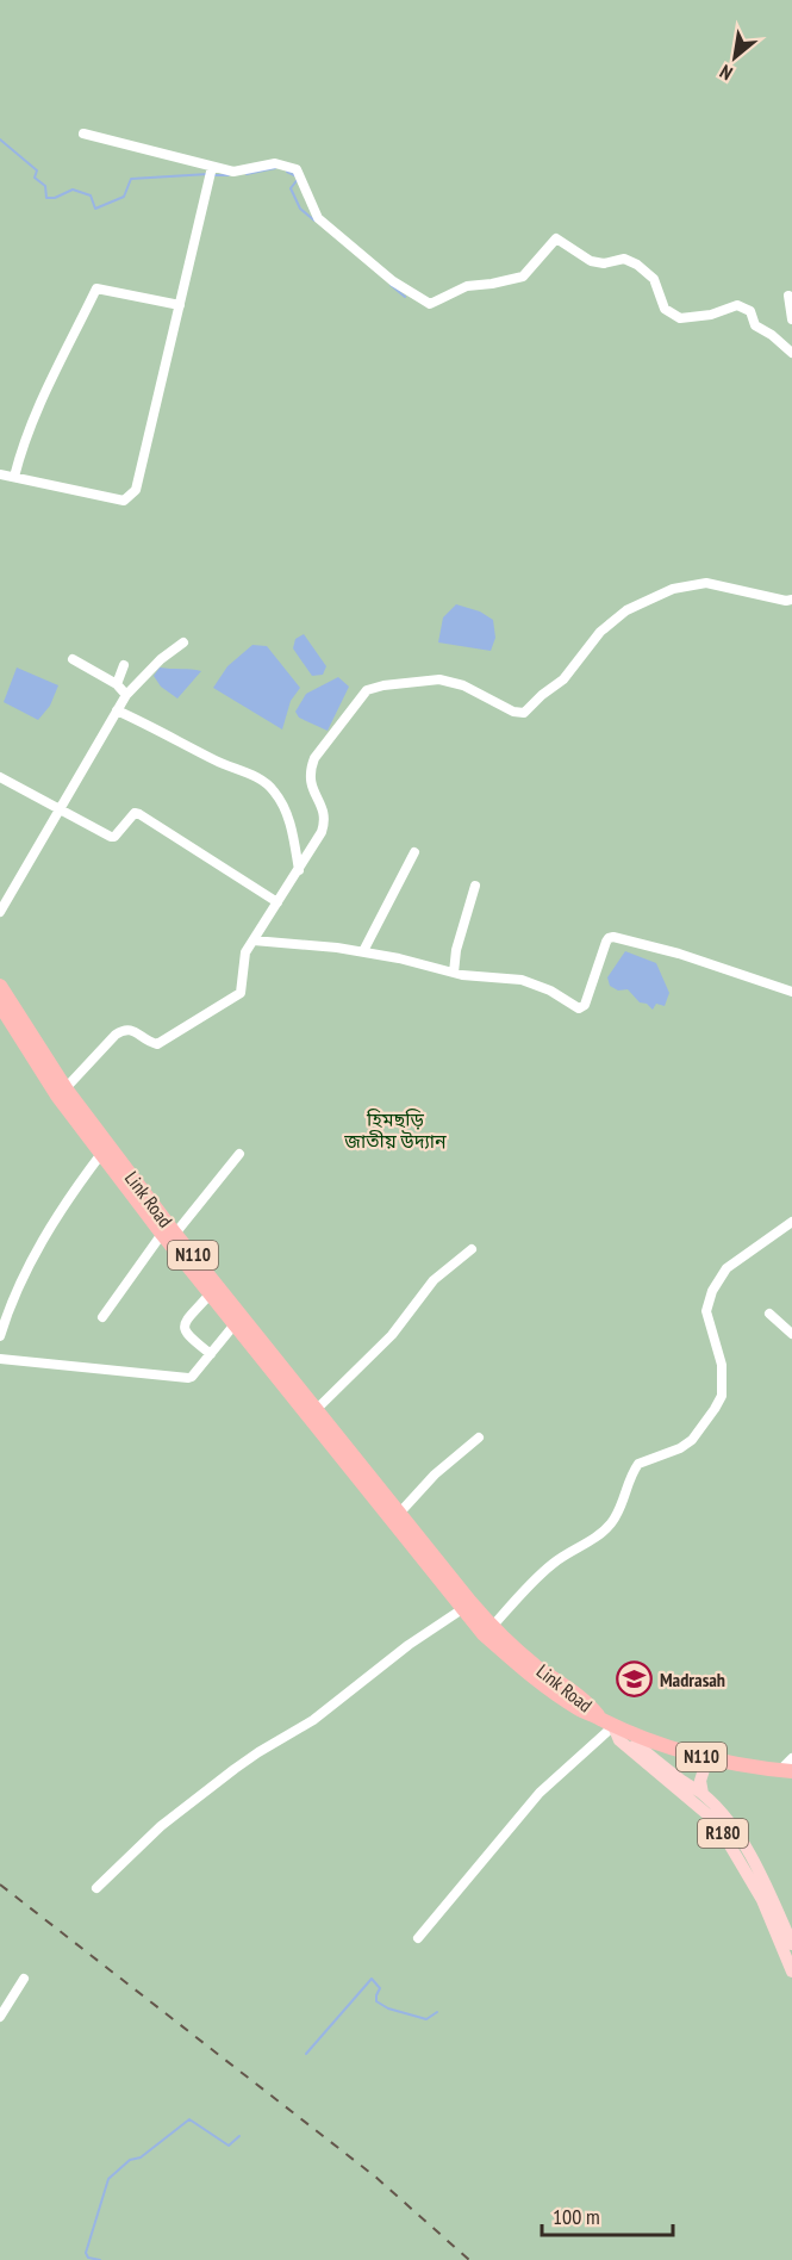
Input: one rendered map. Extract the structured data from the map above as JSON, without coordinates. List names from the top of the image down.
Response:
{
  "streets": {
    "highway": ["Link Road", "N110"],
    "main road": ["R180"]
  },
  "crossings": [
    ["Link Road", "N110"],
    ["Link Road", "R180"],
    ["N110", "R180"]
  ],
  "parks": ["হিমছড়ি জাতীয় উদ্যান"],
  "places": {
    "school or university": ["Madrasah"]
  },
  "scale_bar": "100 m",
  "north": "bottom left"
}
